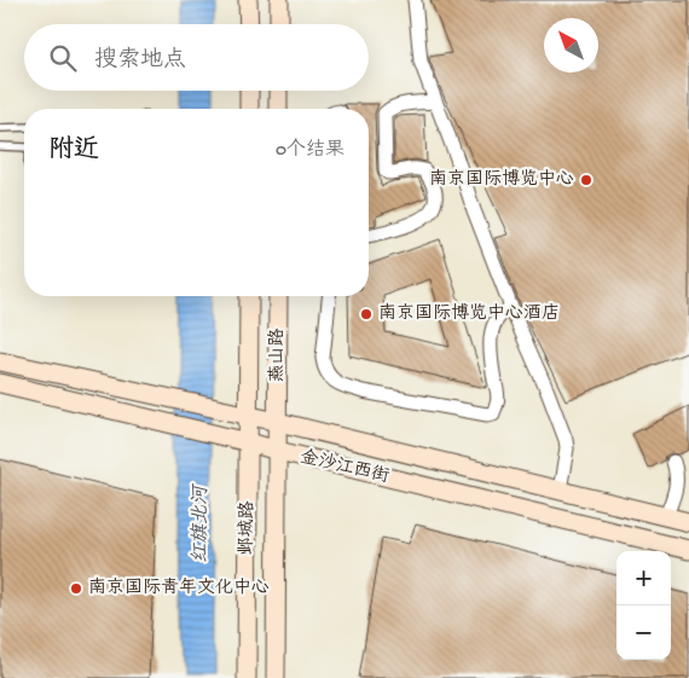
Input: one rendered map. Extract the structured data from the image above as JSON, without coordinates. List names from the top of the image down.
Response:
{
  "streets": {
    "street": ["燕山路", "金沙江西街", "邺城路"]
  },
  "crossings": [
    ["燕山路", "金沙江西街"],
    ["燕山路", "邺城路"],
    ["金沙江西街", "邺城路"]
  ],
  "water": ["红旗北河"],
  "places": ["南京国际博览中心", "南京国际博览中心酒店", "南京国际青年文化中心"],
  "north": "top left",
  "page": {
    "search": "搜索地点",
    "heading": ["附近", "0个结果"],
    "map_buttons": ["+", "−"]
  }
}
